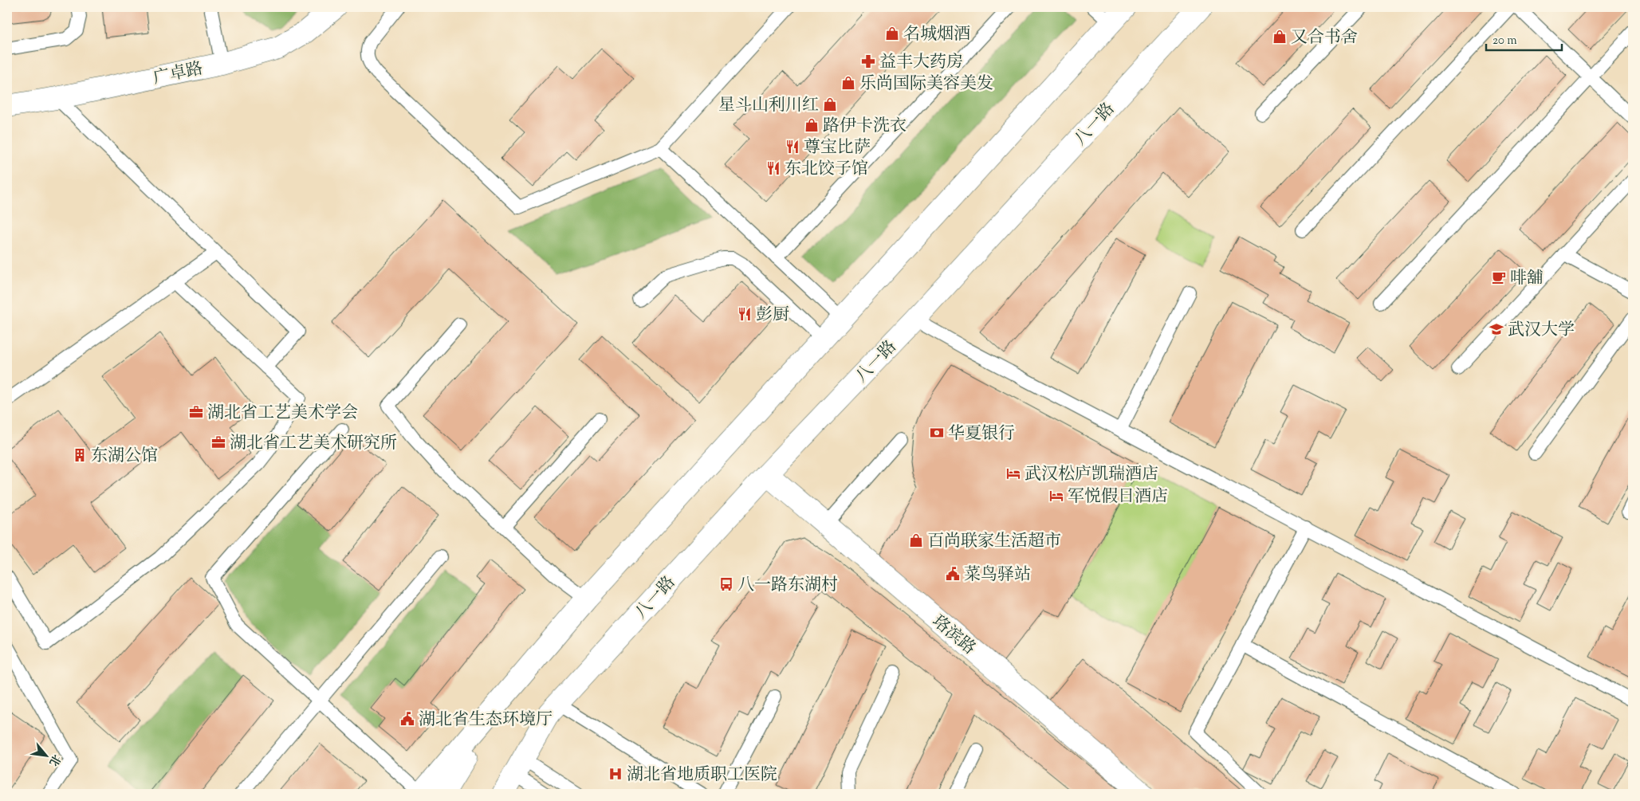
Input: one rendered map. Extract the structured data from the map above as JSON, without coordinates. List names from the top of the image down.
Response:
{
  "streets": {
    "main road": ["广卓路", "八一路", "珞滨路"]
  },
  "crossings": [
    ["八一路", "珞滨路"]
  ],
  "places": {
    "shop": [
      "名城烟酒",
      "又合书舍",
      "乐尚国际美容美发",
      "星斗山利川红",
      "路伊卡洗衣",
      "百尚联家生活超市"
    ],
    "pharmacy": ["益丰大药房"],
    "restaurant": ["尊宝比萨", "东北饺子馆", "彭厨"],
    "cafe": ["啡舖"],
    "school or university": ["武汉大学"],
    "office": ["湖北省工艺美术学会", "湖北省工艺美术研究所"],
    "bank": ["华夏银行"],
    "building": ["东湖公馆"],
    "hotel": ["武汉松庐凯瑞酒店", "军悦假日酒店"],
    "public building": ["菜鸟驿站", "湖北省生态环境厅"],
    "bus stop": ["八一路东湖村"],
    "hospital": ["湖北省地质职工医院"]
  },
  "scale_bar": "20 m",
  "north": "bottom right"
}
